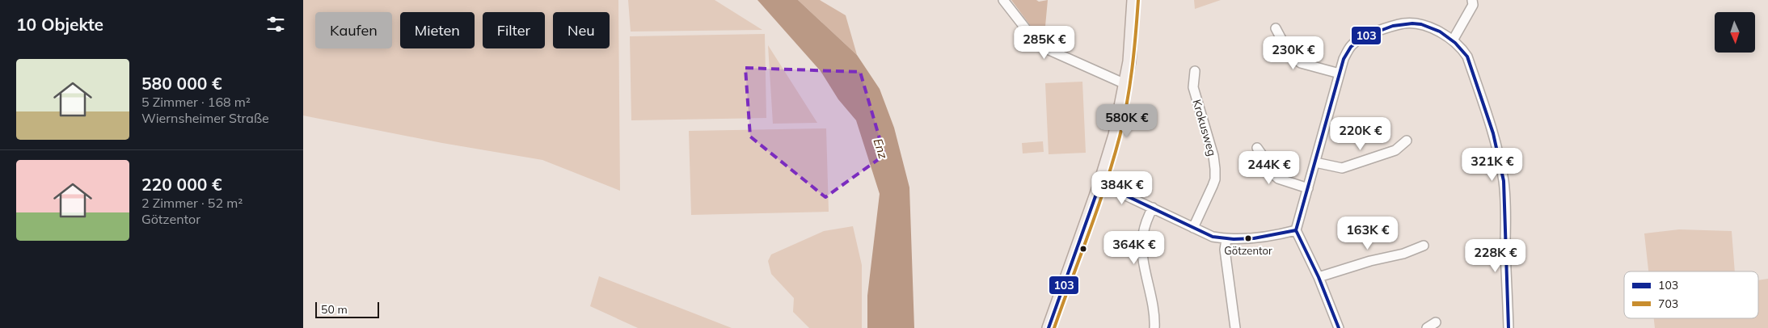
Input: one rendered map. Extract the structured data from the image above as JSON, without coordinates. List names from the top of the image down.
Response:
{
  "streets": {
    "street": ["Krokusweg"]
  },
  "water": ["Enz"],
  "places": ["Götzentor"],
  "lines": ["transit line 703", "transit line 103"],
  "legend": ["103", "703"],
  "scale_bar": "50 m",
  "north": "bottom",
  "page": {
    "heading": "10 Objekte",
    "chip": [
      "Kaufen",
      "Mieten",
      "Filter",
      "Neu"
    ],
    "price": [
      "285K €",
      "230K €",
      "580K €",
      "220K €",
      "321K €",
      "244K €",
      "384K €",
      "163K €",
      "364K €",
      "228K €"
    ],
    "list": [
      {
        "name": "580 000 €",
        "note": "5 Zimmer · 168 m² · Wiernsheimer Straße"
      },
      {
        "name": "220 000 €",
        "note": "2 Zimmer · 52 m² · Götzentor"
      }
    ],
    "scale": "50 m"
  }
}
